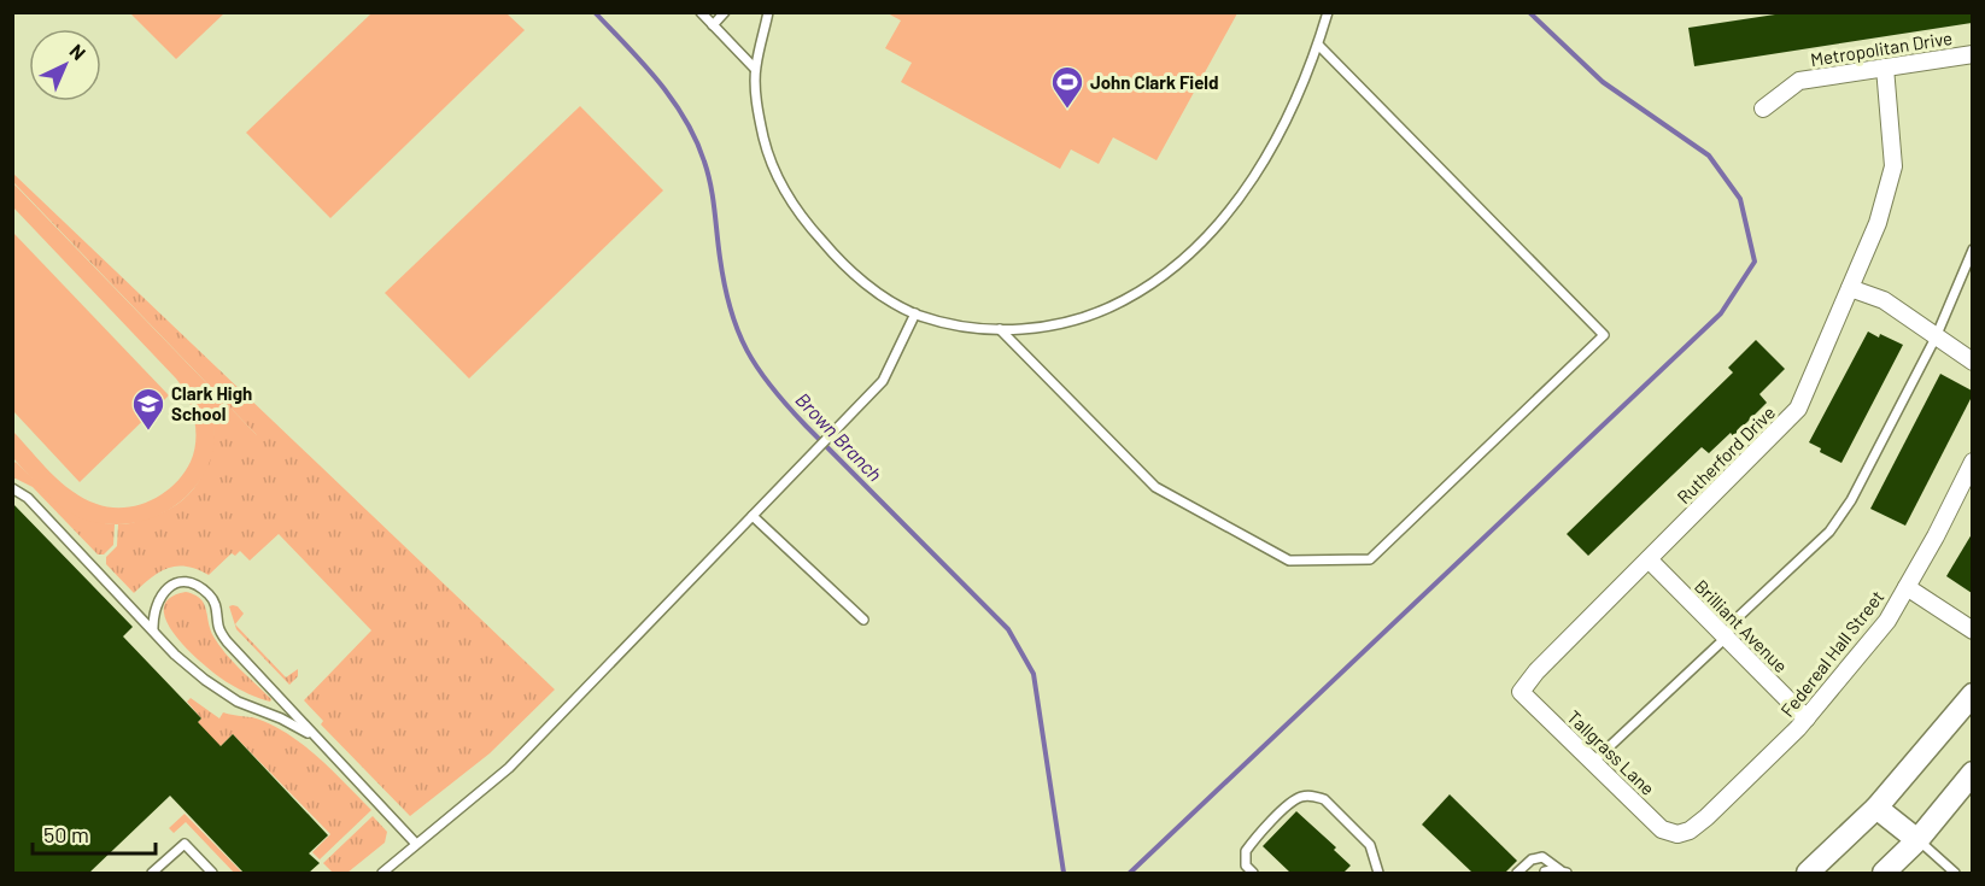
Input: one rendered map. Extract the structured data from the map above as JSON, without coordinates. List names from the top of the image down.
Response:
{
  "streets": {
    "street": [
      "Metropolitan Drive",
      "Rutherford Drive",
      "Brilliant Avenue",
      "Federeal Hall Street",
      "Tallgrass Lane"
    ]
  },
  "crossings": [
    ["Metropolitan Drive", "Rutherford Drive"],
    ["Rutherford Drive", "Brilliant Avenue"],
    ["Rutherford Drive", "Tallgrass Lane"],
    ["Brilliant Avenue", "Federeal Hall Street"],
    ["Federeal Hall Street", "Tallgrass Lane"]
  ],
  "water": ["Brown Branch"],
  "places": {
    "sports": ["John Clark Field"],
    "school or university": ["Clark High School"]
  },
  "scale_bar": "50 m",
  "north": "top right"
}
